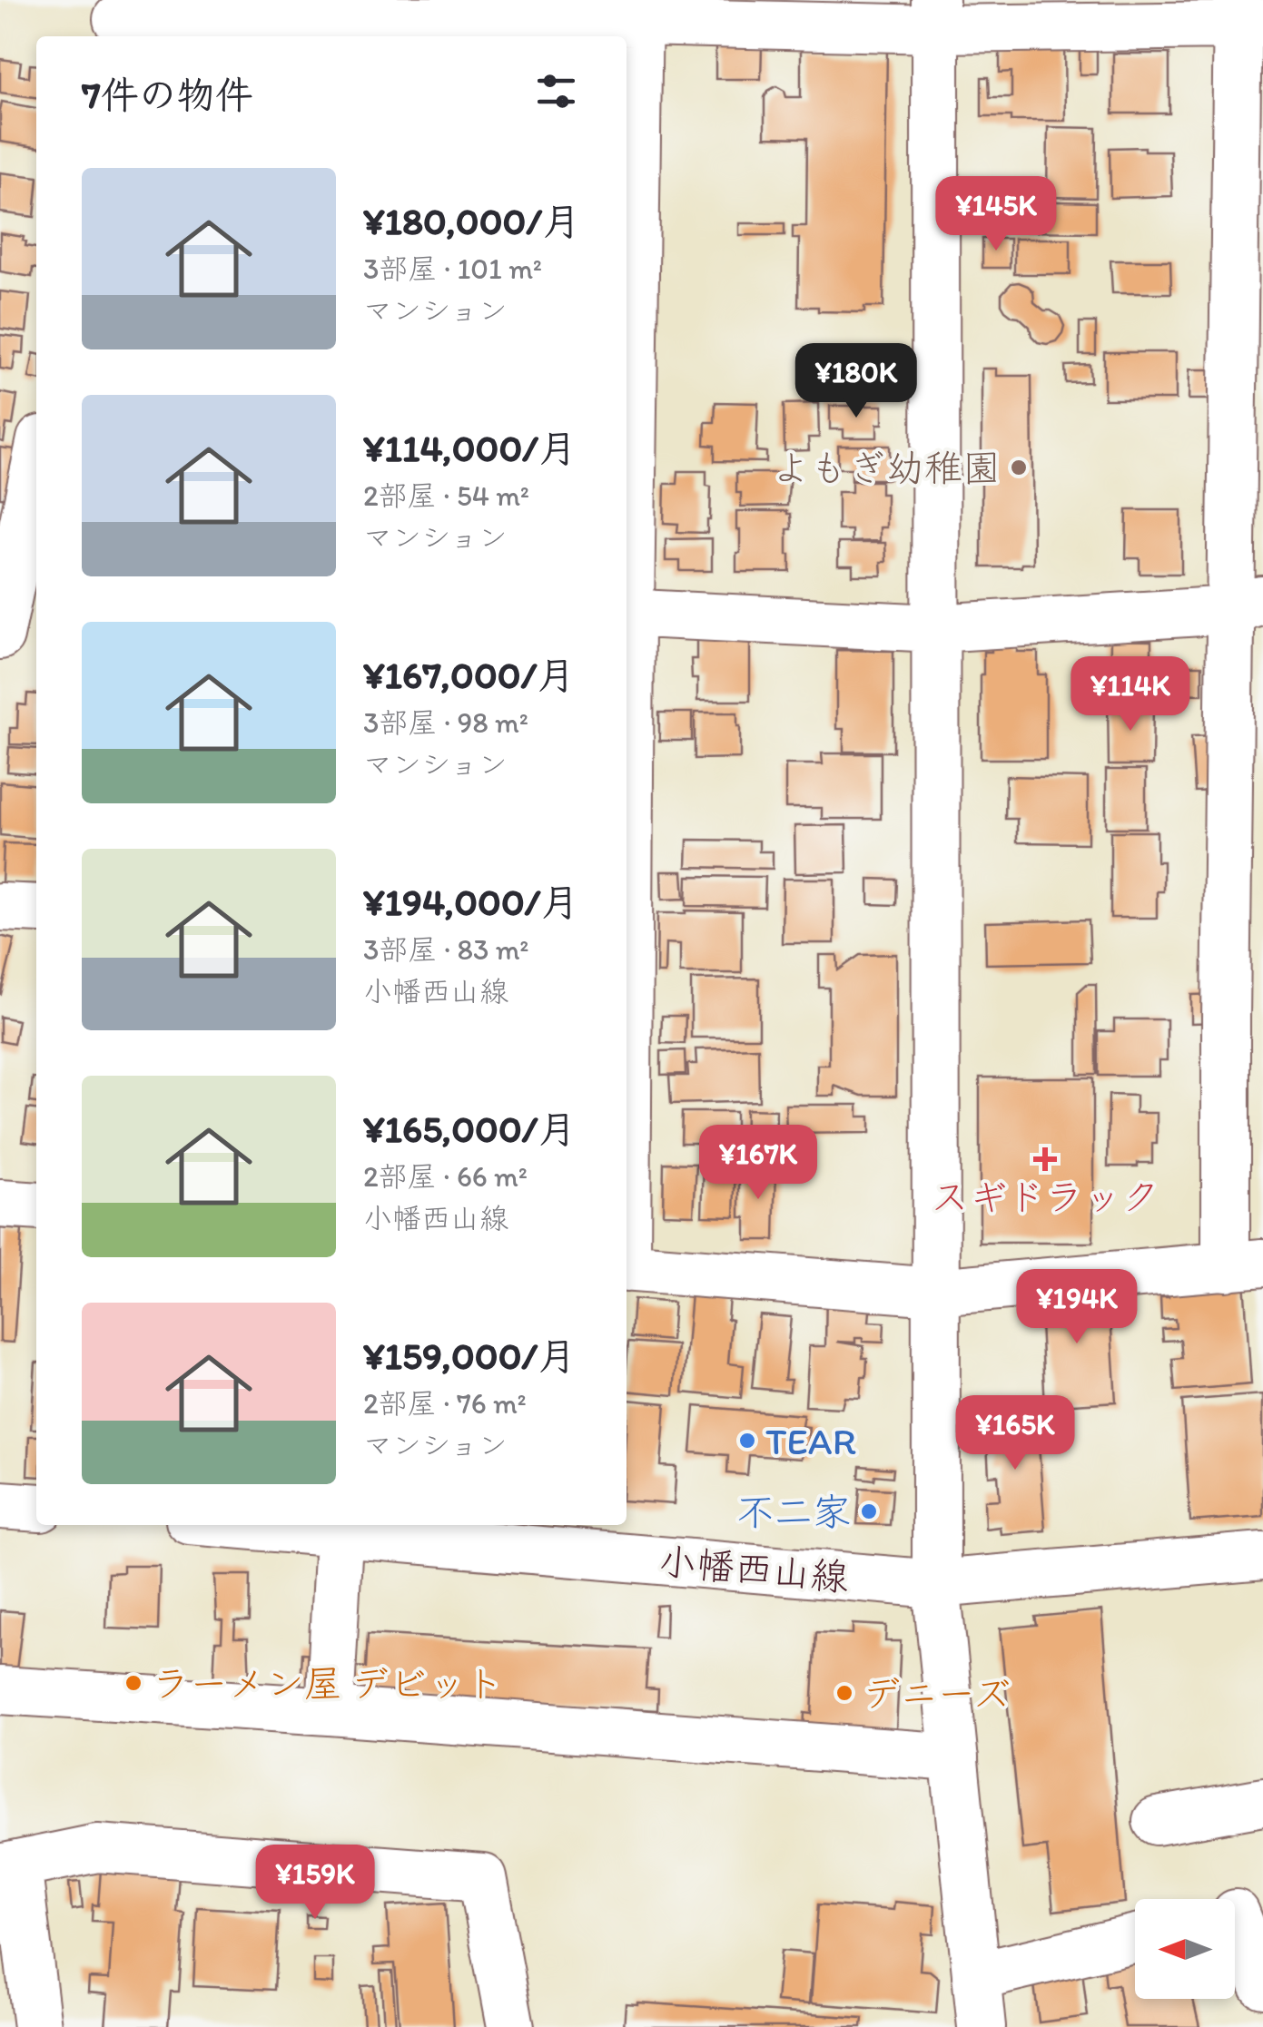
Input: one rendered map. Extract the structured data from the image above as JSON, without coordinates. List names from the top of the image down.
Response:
{
  "streets": {
    "street": ["小幡西山線"]
  },
  "places": {
    "other": [
      "よもぎ幼稚園",
      "TEAR",
      "不二家",
      "ラーメン屋 デビット",
      "デニーズ"
    ],
    "health": ["スギドラック"]
  },
  "north": "left",
  "page": {
    "heading": "7件の物件",
    "list": [
      {
        "name": "¥180,000/月",
        "note": "3部屋 · 101 m² · マンション"
      },
      {
        "name": "¥114,000/月",
        "note": "2部屋 · 54 m² · マンション"
      },
      {
        "name": "¥167,000/月",
        "note": "3部屋 · 98 m² · マンション"
      },
      {
        "name": "¥194,000/月",
        "note": "3部屋 · 83 m² · 小幡西山線"
      },
      {
        "name": "¥165,000/月",
        "note": "2部屋 · 66 m² · 小幡西山線"
      },
      {
        "name": "¥159,000/月",
        "note": "2部屋 · 76 m² · マンション"
      }
    ],
    "price": [
      "¥145K",
      "¥180K",
      "¥114K",
      "¥167K",
      "¥194K",
      "¥165K",
      "¥159K"
    ]
  }
}
